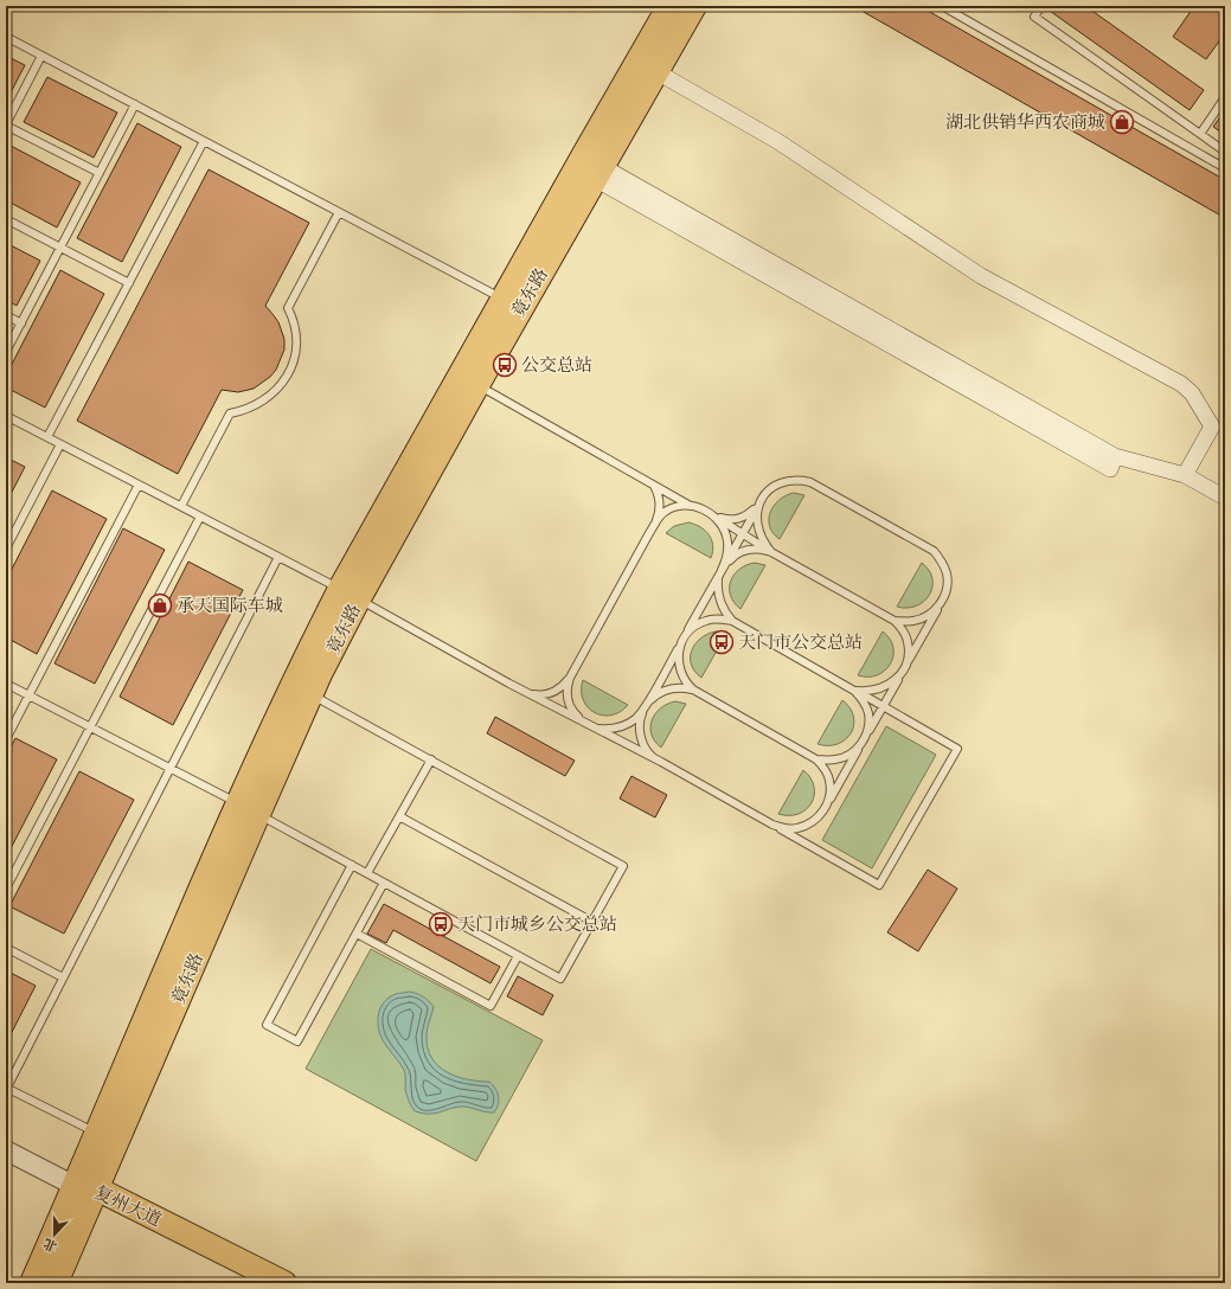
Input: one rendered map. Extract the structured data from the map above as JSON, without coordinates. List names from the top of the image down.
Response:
{
  "streets": {
    "main road": ["竟东路", "复州大道"]
  },
  "crossings": [
    ["竟东路", "复州大道"]
  ],
  "places": {
    "shop": ["湖北供销华西农商城", "承天国际车城"],
    "bus stop": ["公交总站", "天门市公交总站", "天门市城乡公交总站"]
  },
  "north": "bottom"
}
